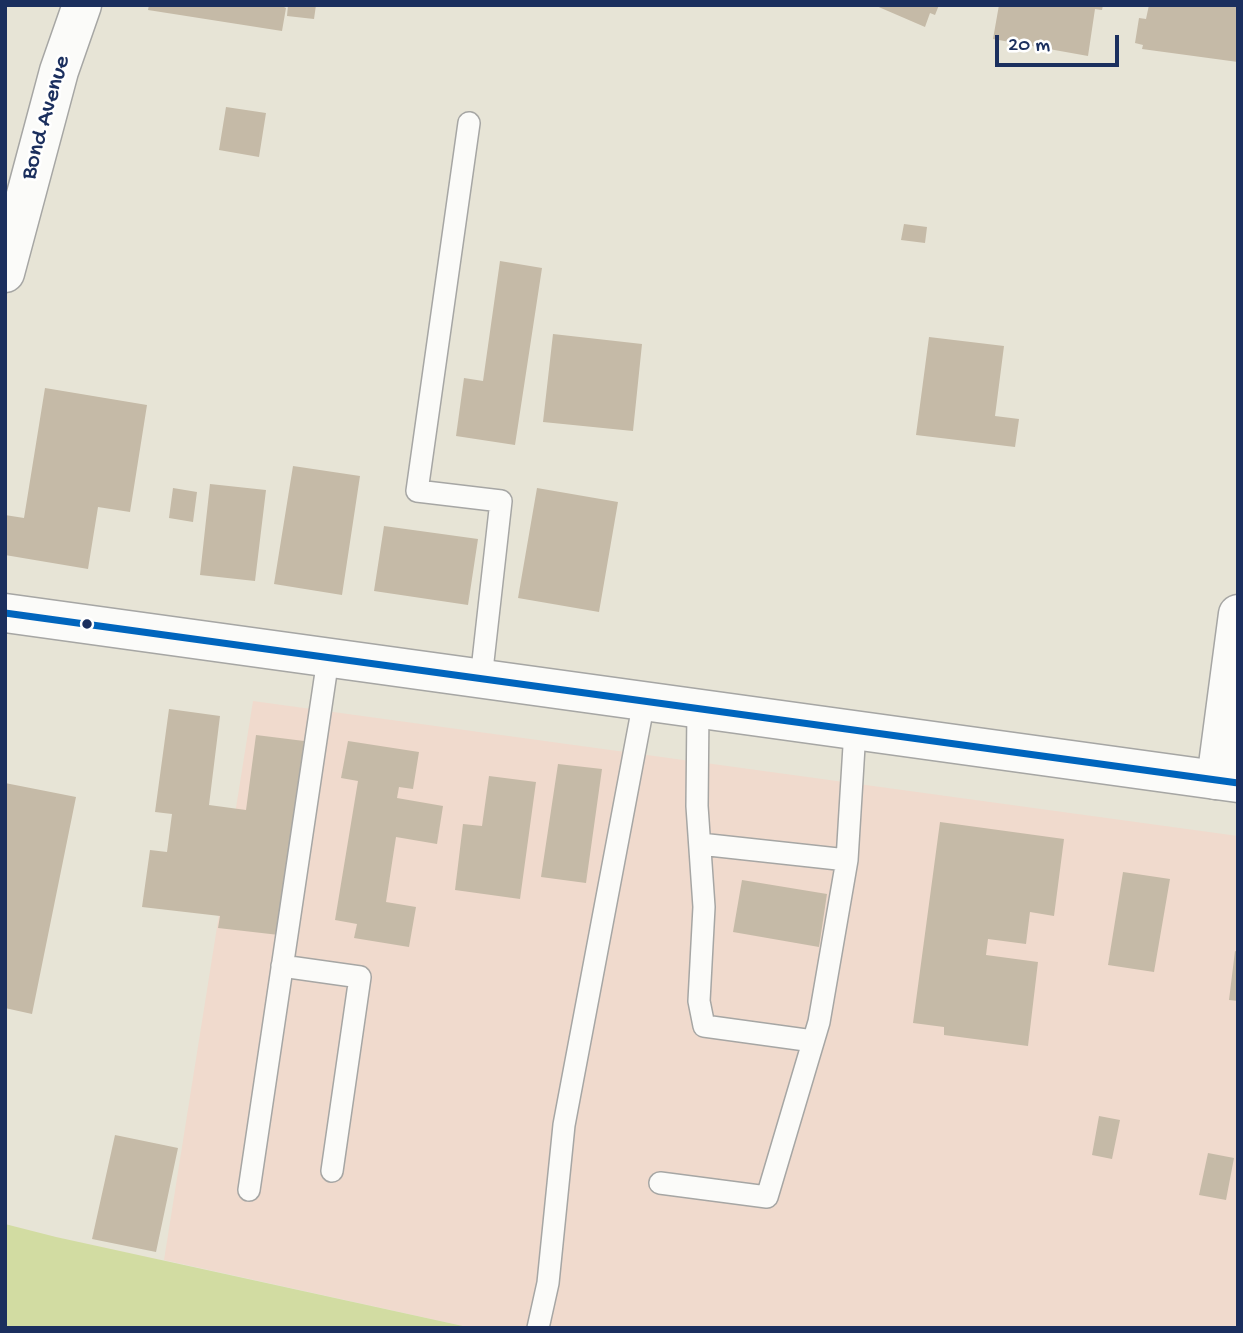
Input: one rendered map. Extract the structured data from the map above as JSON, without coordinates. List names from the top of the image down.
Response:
{
  "streets": {
    "main road": ["Bond Avenue"]
  },
  "scale_bar": "20 m"
}
